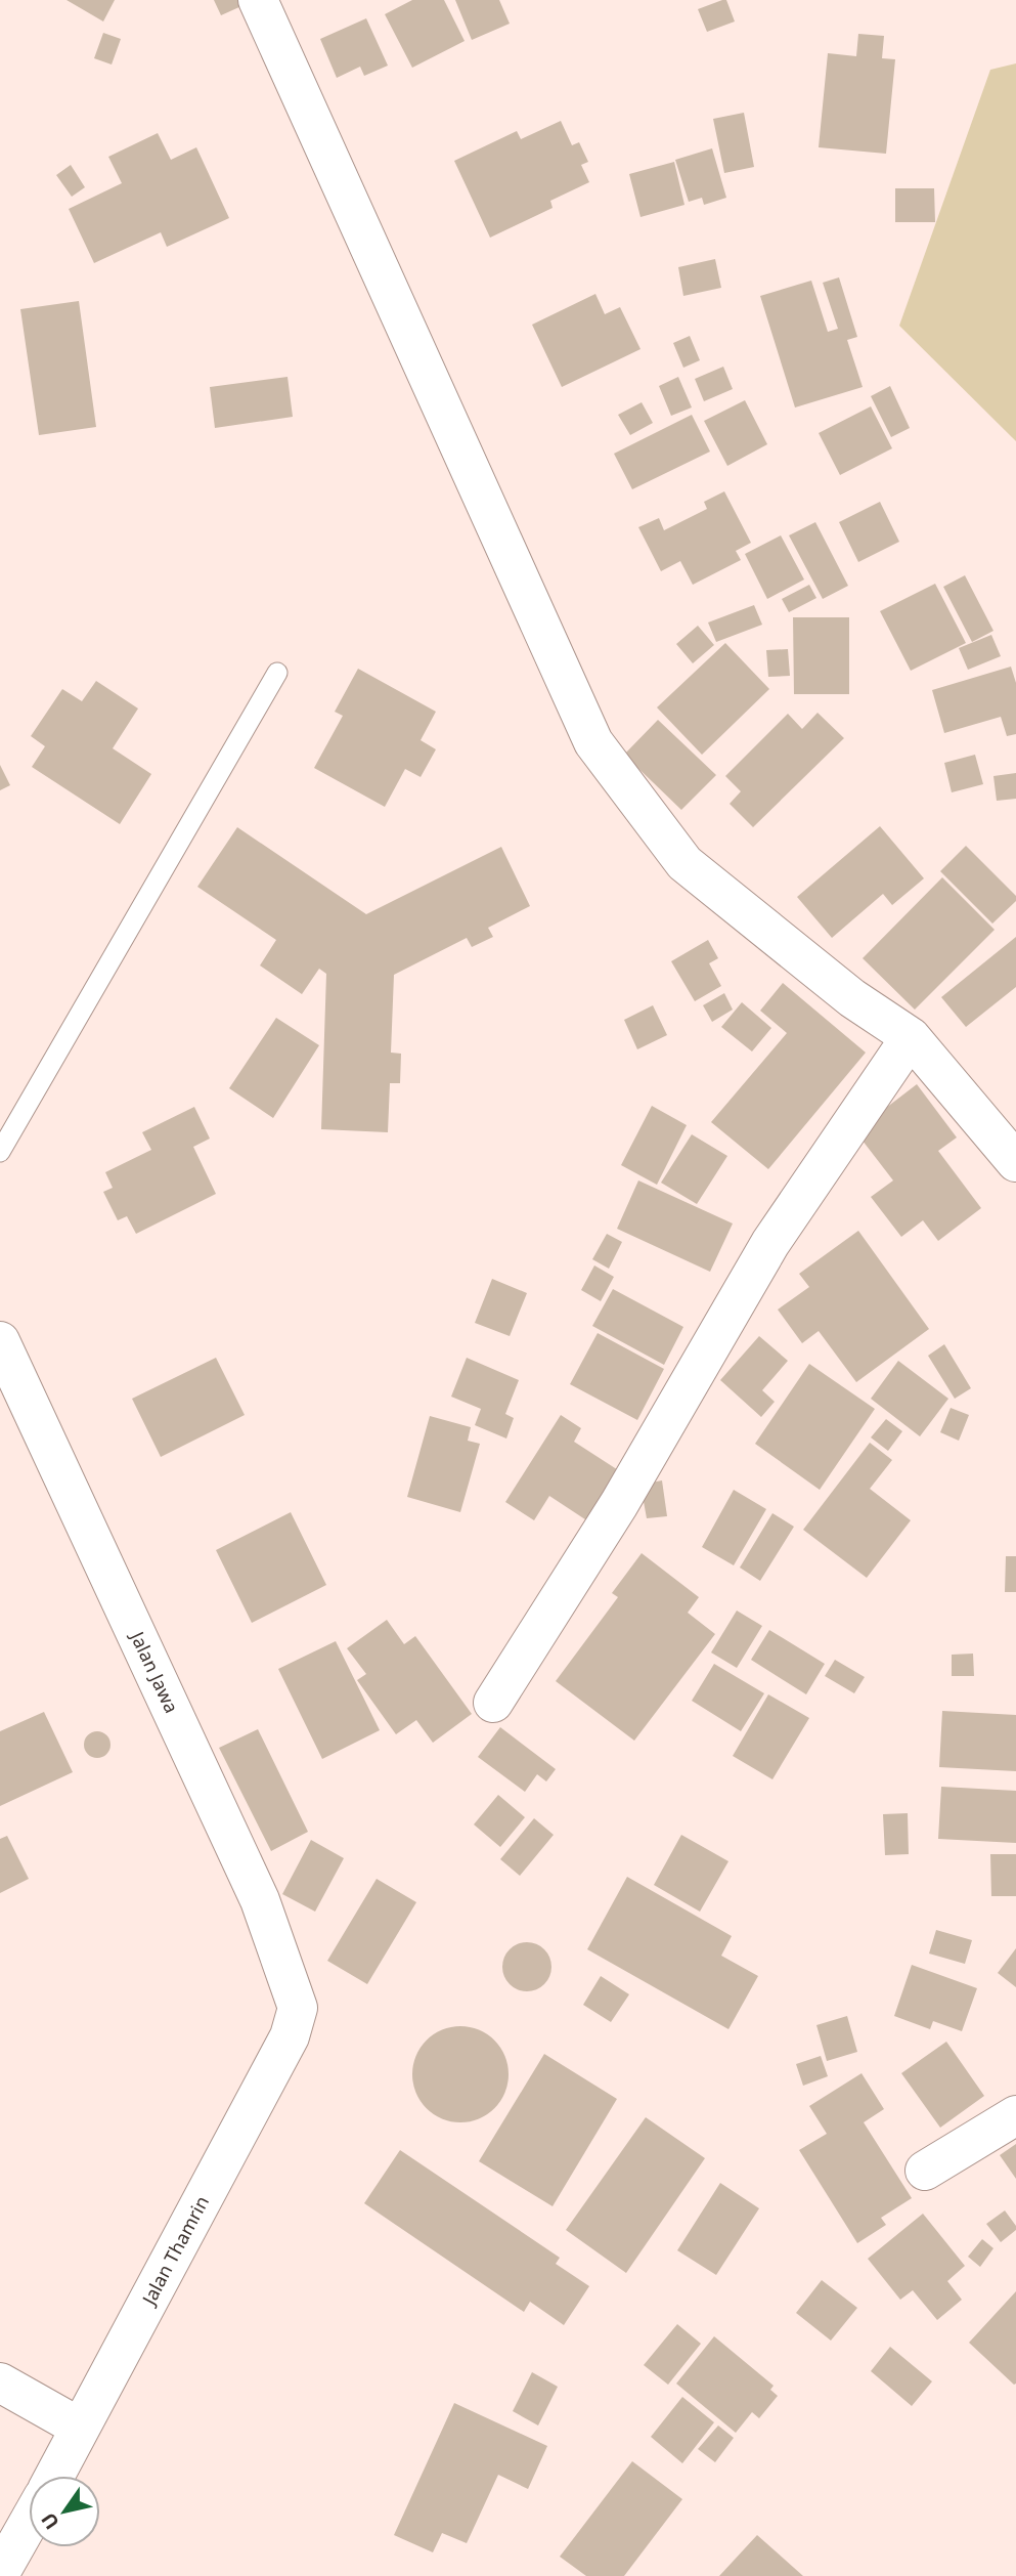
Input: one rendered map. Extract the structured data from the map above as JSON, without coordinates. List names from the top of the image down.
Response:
{
  "streets": {
    "street": ["Jalan Jawa", "Jalan Thamrin"]
  },
  "crossings": [
    ["Jalan Jawa", "Jalan Thamrin"]
  ],
  "north": "bottom left"
}
